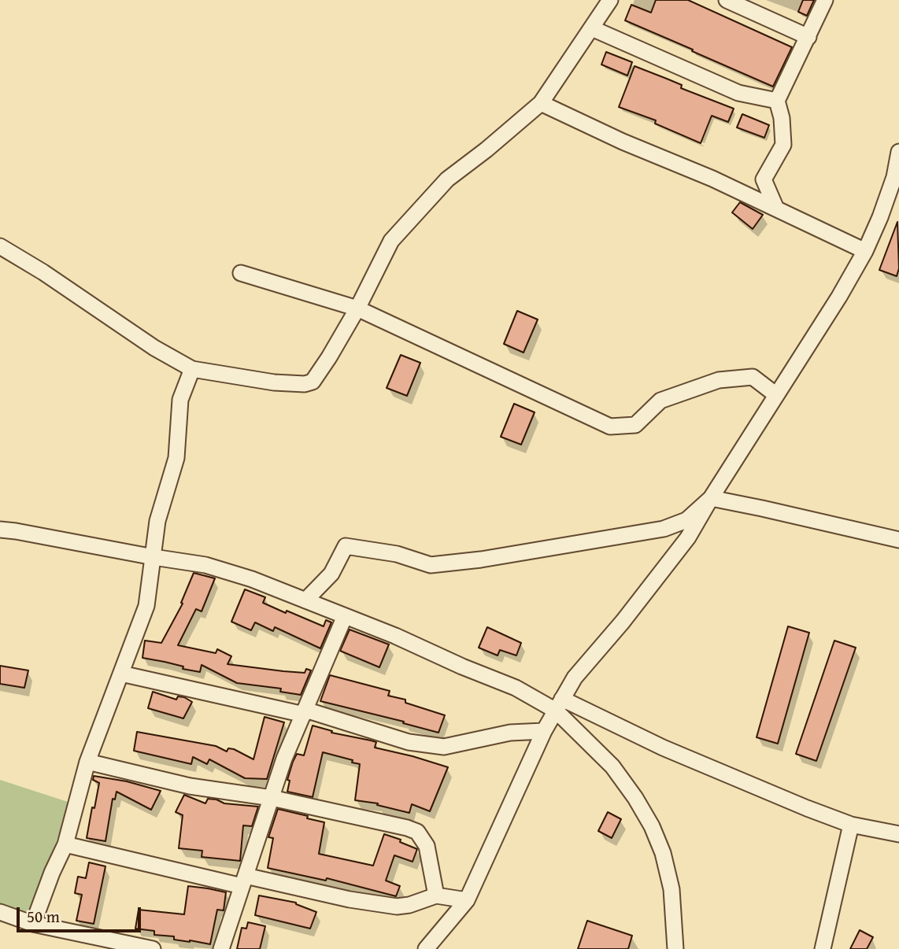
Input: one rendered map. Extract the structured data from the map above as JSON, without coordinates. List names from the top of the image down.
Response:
{
  "scale_bar": "50 m"
}
